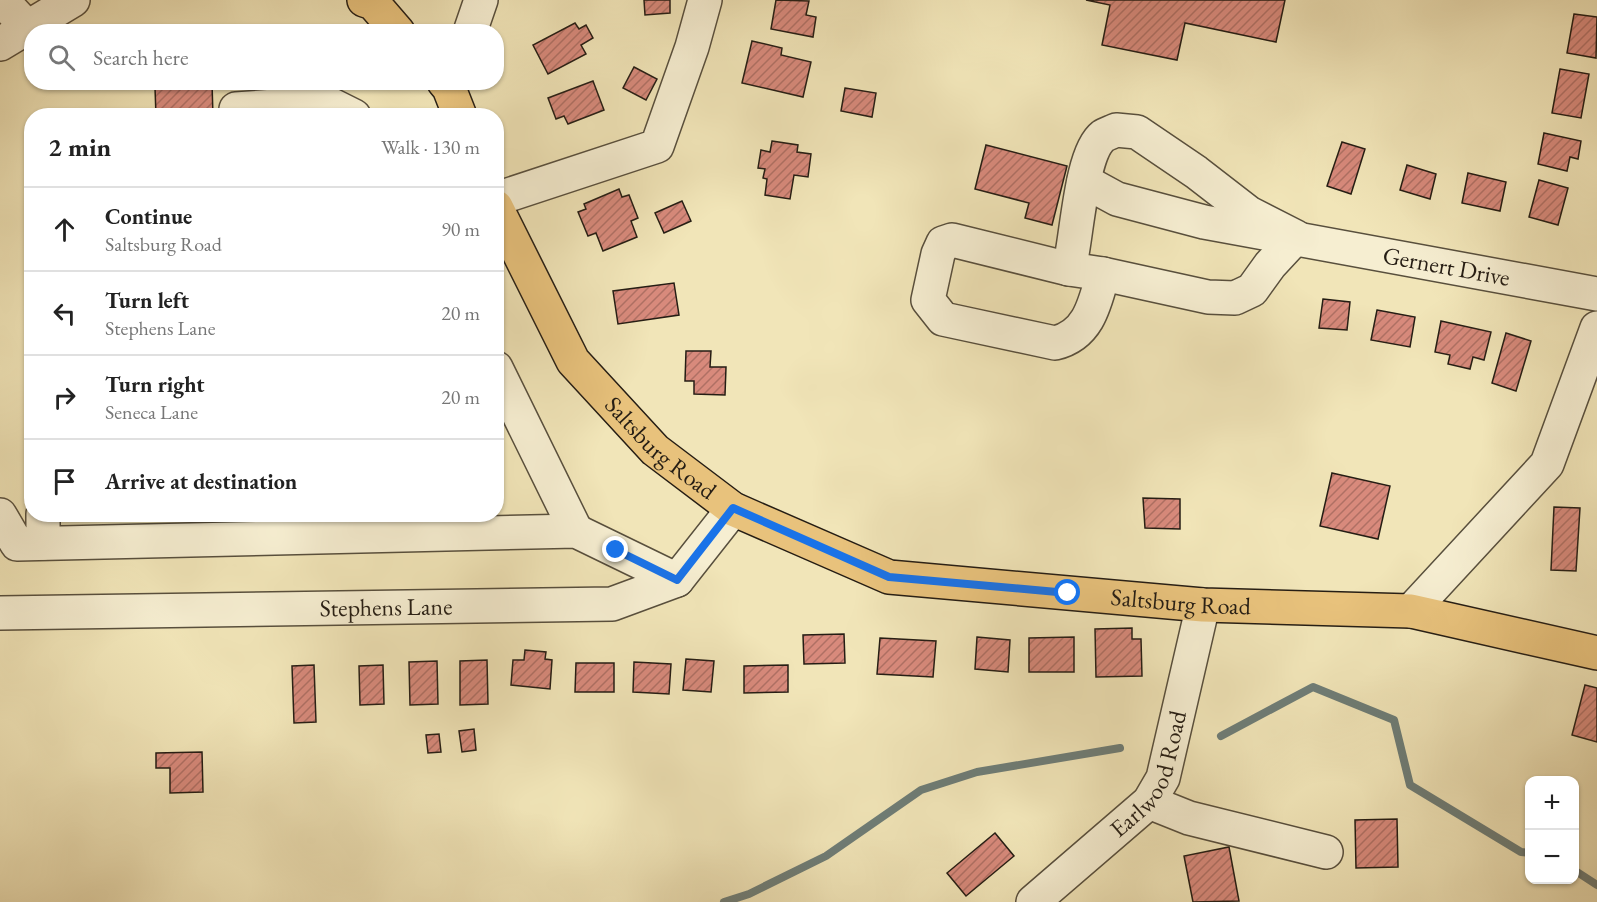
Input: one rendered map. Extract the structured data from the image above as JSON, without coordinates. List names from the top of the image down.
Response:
{
  "streets": {
    "main road": ["Saltsburg Road"],
    "street": ["Gernert Drive", "Stephens Lane", "Earlwood Road"]
  },
  "crossings": [
    ["Saltsburg Road", "Earlwood Road"]
  ],
  "page": {
    "search": "Search here",
    "heading": ["2 min", "Walk · 130 m"],
    "list": [
      ["Continue", "Saltsburg Road", "90 m"],
      ["Turn left", "Stephens Lane", "20 m"],
      ["Turn right", "Seneca Lane", "20 m"],
      "Arrive at destination"
    ],
    "map_buttons": ["+", "−"]
  }
}
